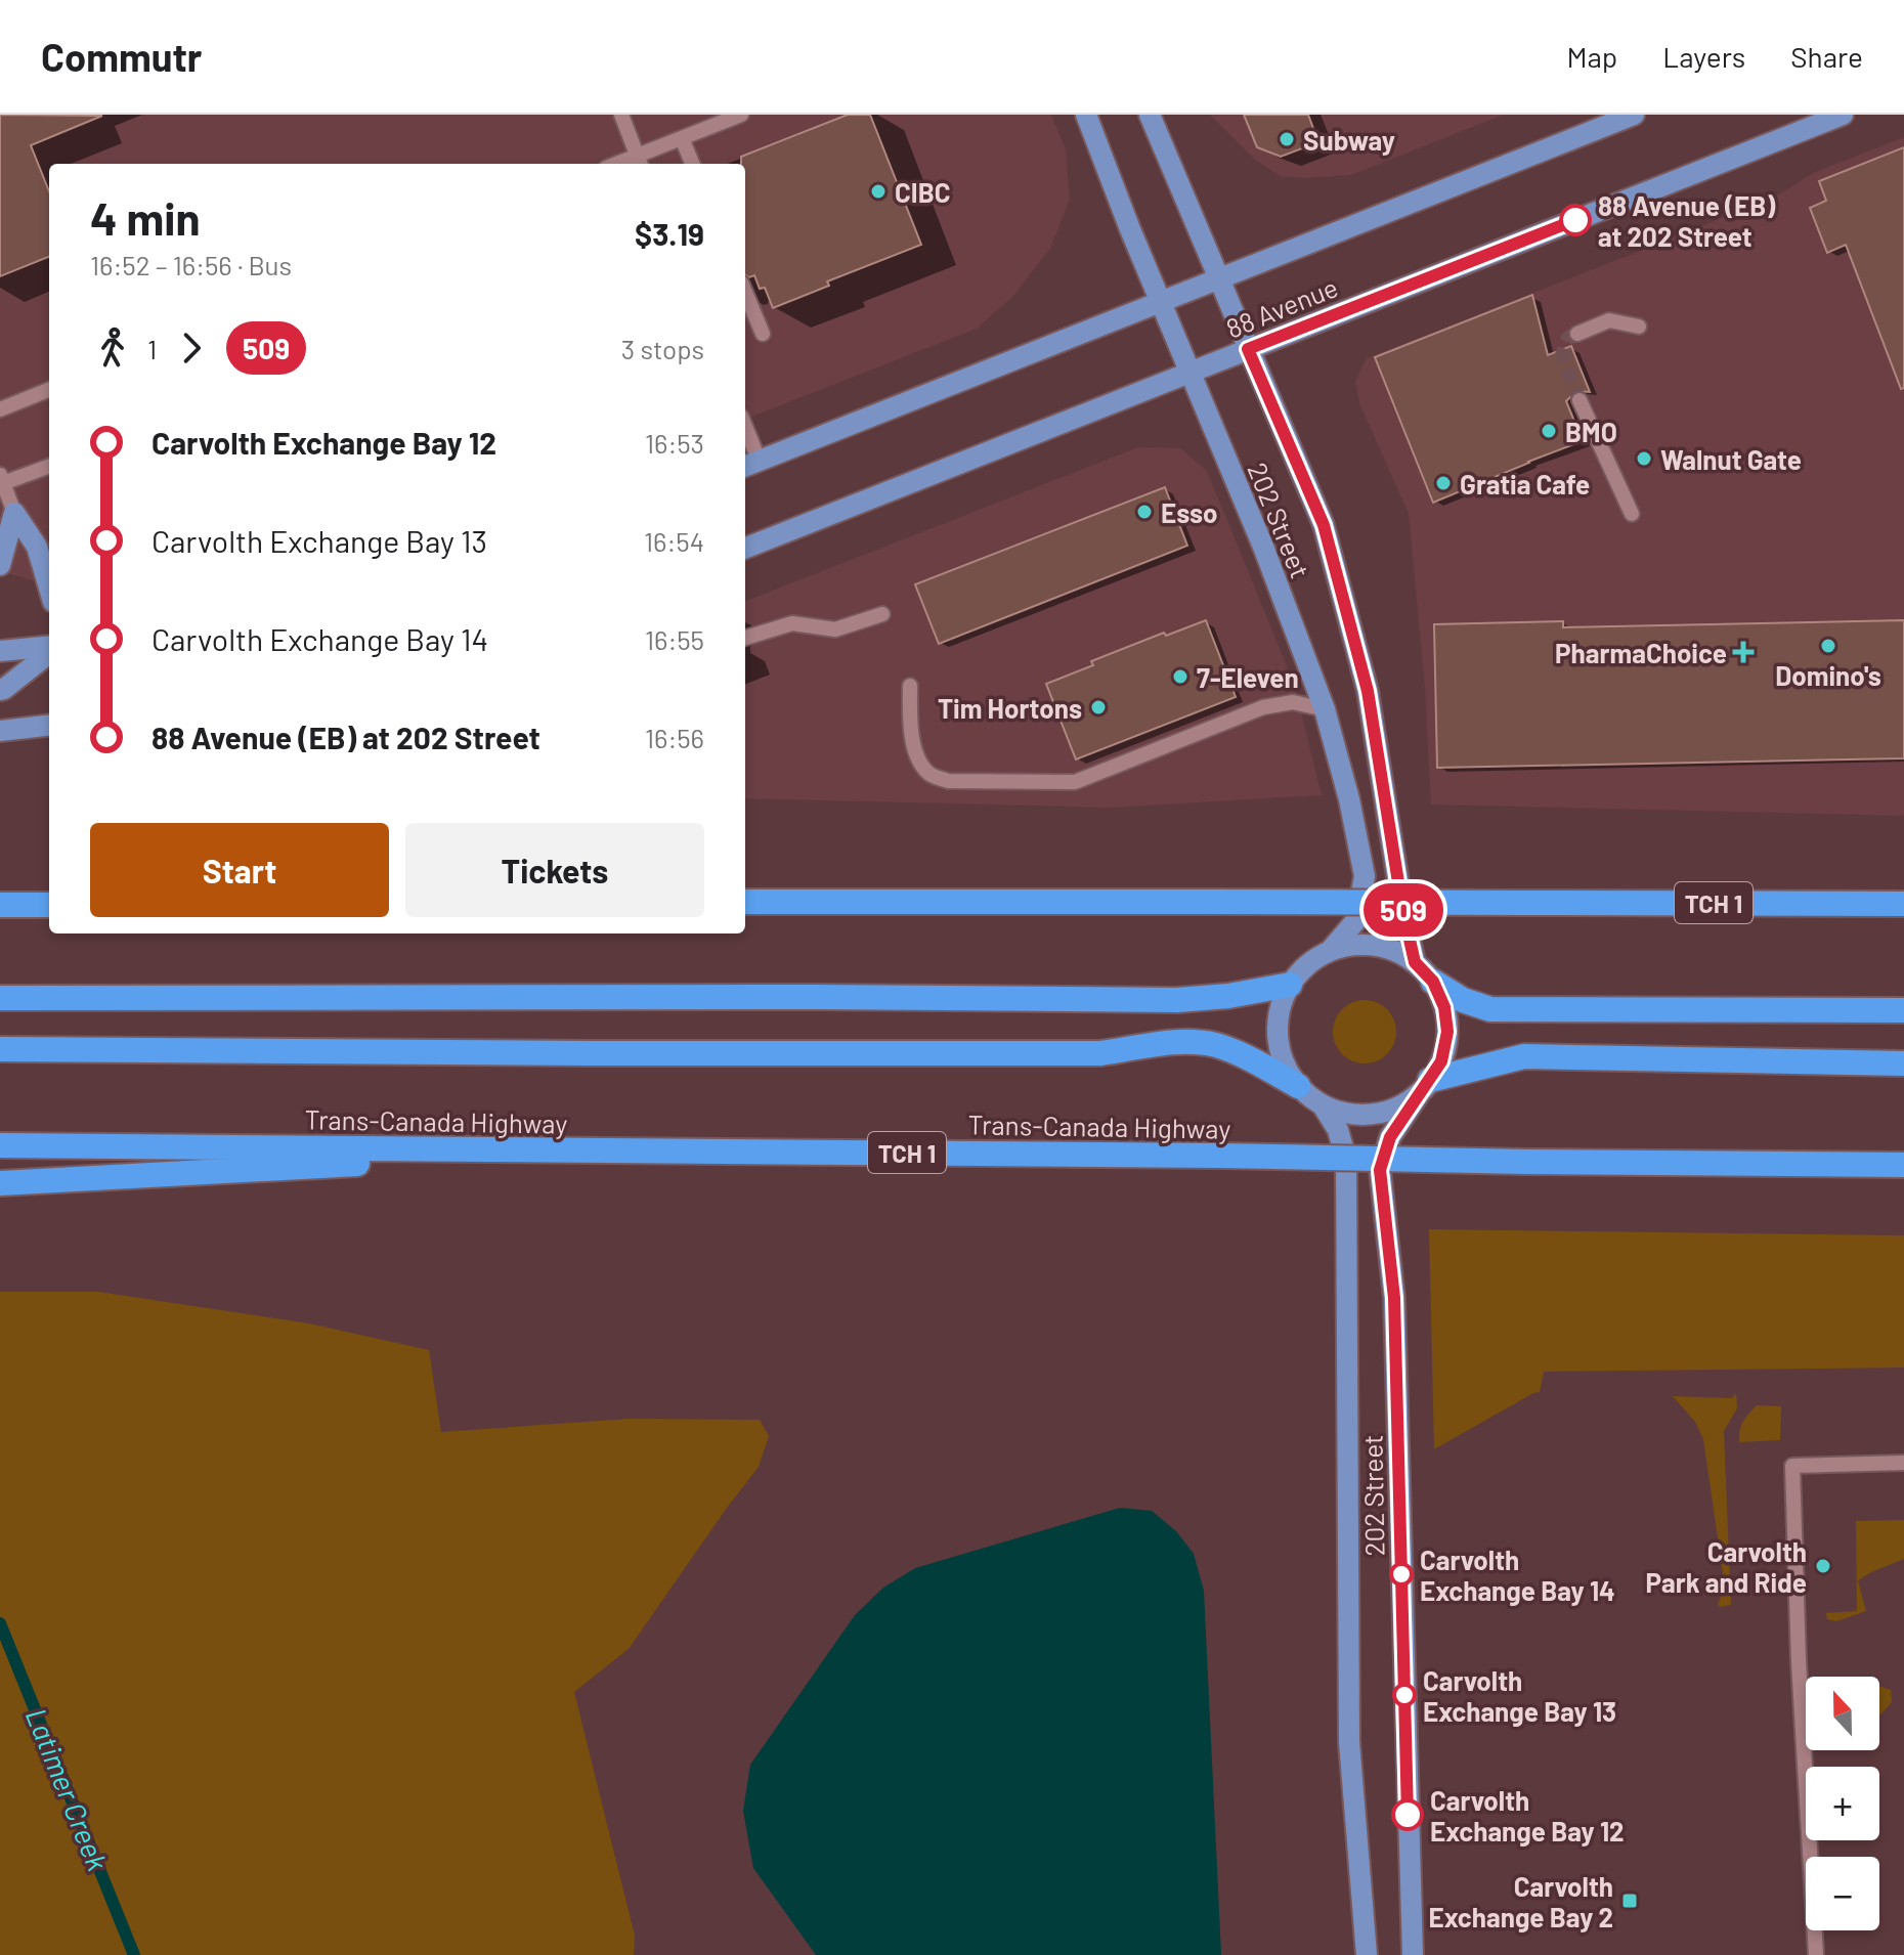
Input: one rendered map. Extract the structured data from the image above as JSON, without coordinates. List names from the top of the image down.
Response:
{
  "streets": {
    "highway": ["TCH 1", "Trans-Canada Highway"],
    "main road": ["88 Avenue", "202 Street"]
  },
  "crossings": [
    ["88 Avenue", "202 Street"]
  ],
  "water": ["Latimer Creek"],
  "places": {
    "other": [
      "Subway",
      "CIBC",
      "88 Avenue (EB) at 202 Street",
      "BMO",
      "Walnut Gate",
      "Gratia Cafe",
      "Esso",
      "Domino's",
      "7-Eleven",
      "Tim Hortons",
      "Carvolth Park and Ride",
      "Carvolth Exchange Bay 14",
      "Carvolth Exchange Bay 13",
      "Carvolth Exchange Bay 12"
    ],
    "health": ["PharmaChoice"],
    "transit": ["Carvolth Exchange Bay 2"]
  },
  "lines": ["bus line 509"],
  "north": "top",
  "page": {
    "header": "Commutr",
    "nav": ["Map", "Layers", "Share"],
    "on_map": "509",
    "heading": ["4 min", "16:52 – 16:56 · Bus", "$3.19"],
    "legs": ["1", "509", "3 stops"],
    "list": [
      {
        "name": "Carvolth Exchange Bay 12",
        "value": "16:53"
      },
      {
        "name": "Carvolth Exchange Bay 13",
        "value": "16:54"
      },
      {
        "name": "Carvolth Exchange Bay 14",
        "value": "16:55"
      },
      {
        "name": "88 Avenue (EB) at 202 Street",
        "value": "16:56"
      }
    ],
    "buttons": ["Start", "Tickets"],
    "map_buttons": ["+", "−"]
  }
}
